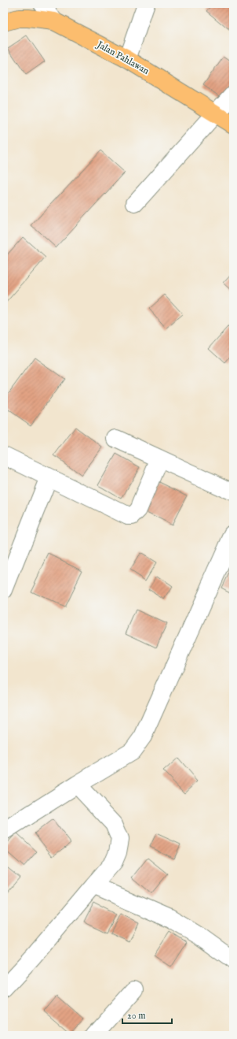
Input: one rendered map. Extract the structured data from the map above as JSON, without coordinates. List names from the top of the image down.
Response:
{
  "streets": {
    "highway": ["Jalan Pahlawan"]
  },
  "scale_bar": "20 m"
}
